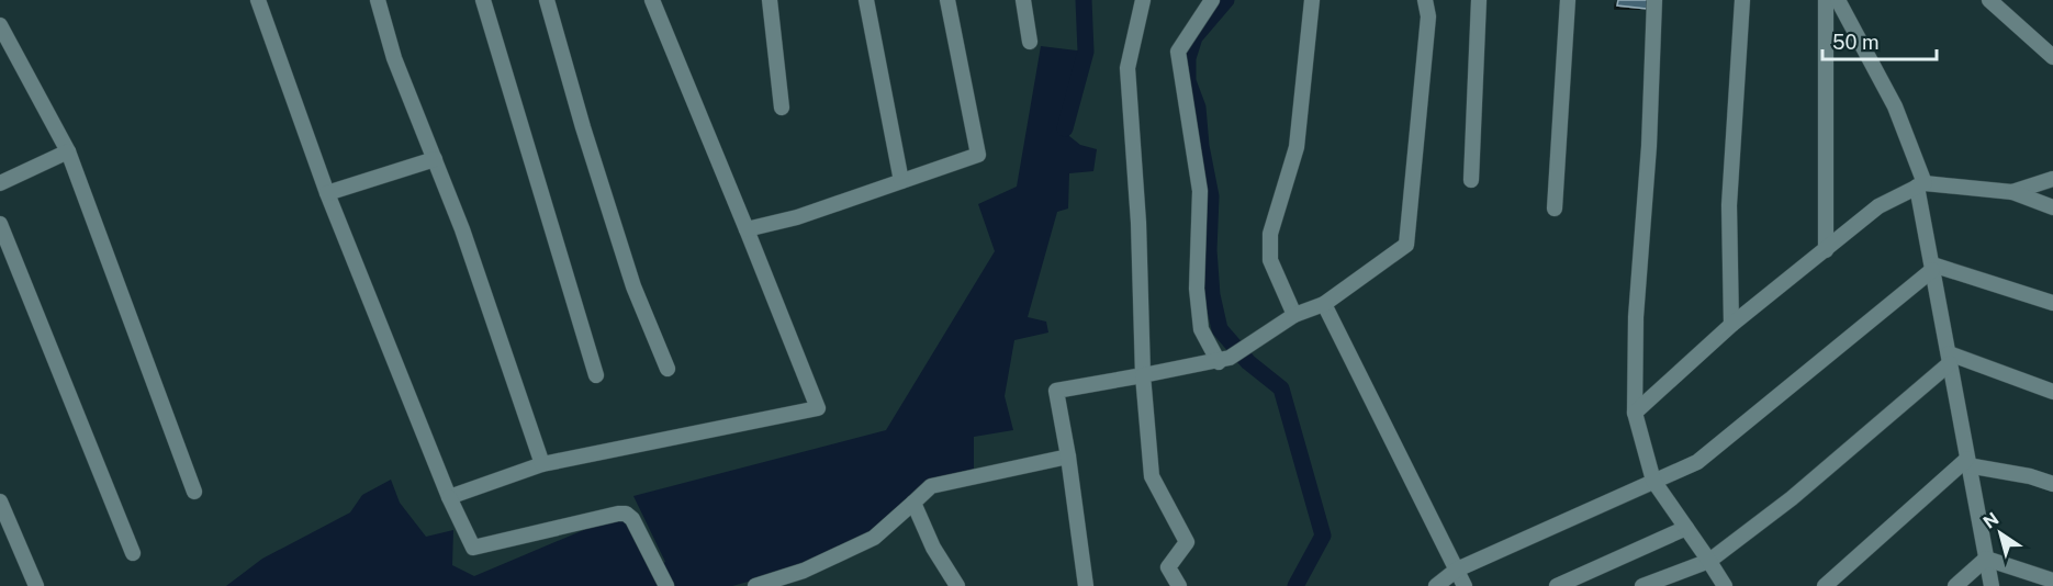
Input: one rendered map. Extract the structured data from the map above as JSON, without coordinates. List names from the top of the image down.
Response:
{
  "scale_bar": "50 m",
  "north": "top left"
}
